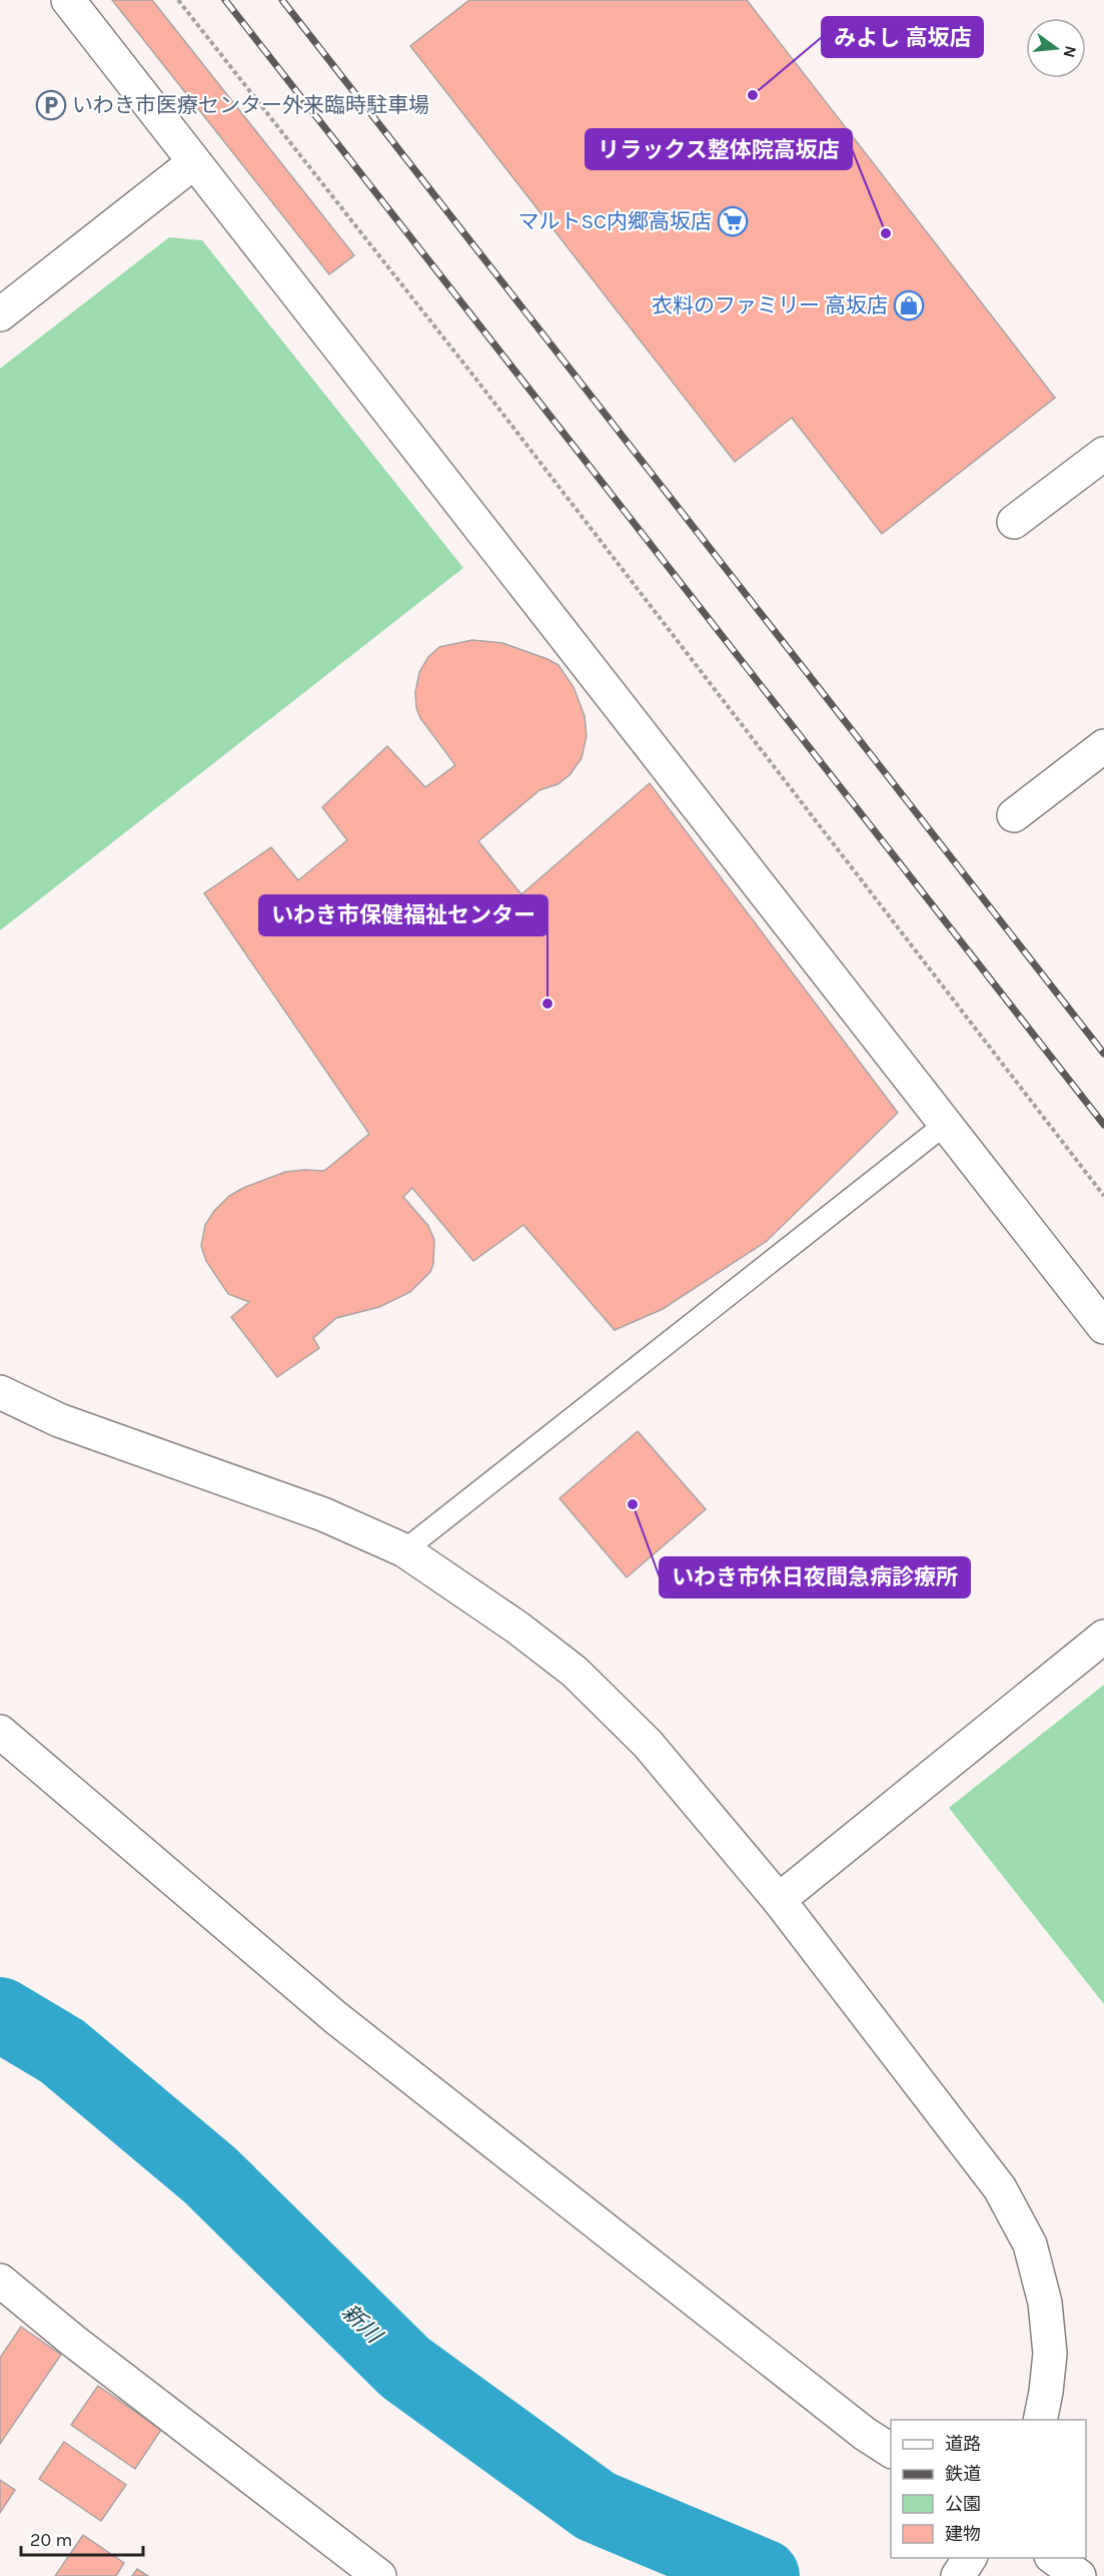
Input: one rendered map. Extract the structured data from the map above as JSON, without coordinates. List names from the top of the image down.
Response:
{
  "water": ["新川"],
  "places": {
    "other": [
      "みよし 高坂店",
      "リラックス整体院高坂店",
      "いわき市保健福祉センター",
      "いわき市休日夜間急病診療所"
    ],
    "parking": ["いわき市医療センター外来臨時駐車場"],
    "supermarket": ["マルトSC内郷高坂店"],
    "shop": ["衣料のファミリー 高坂店"]
  },
  "legend": [
    "道路",
    "鉄道",
    "公園",
    "建物"
  ],
  "scale_bar": "20 m",
  "north": "right"
}
